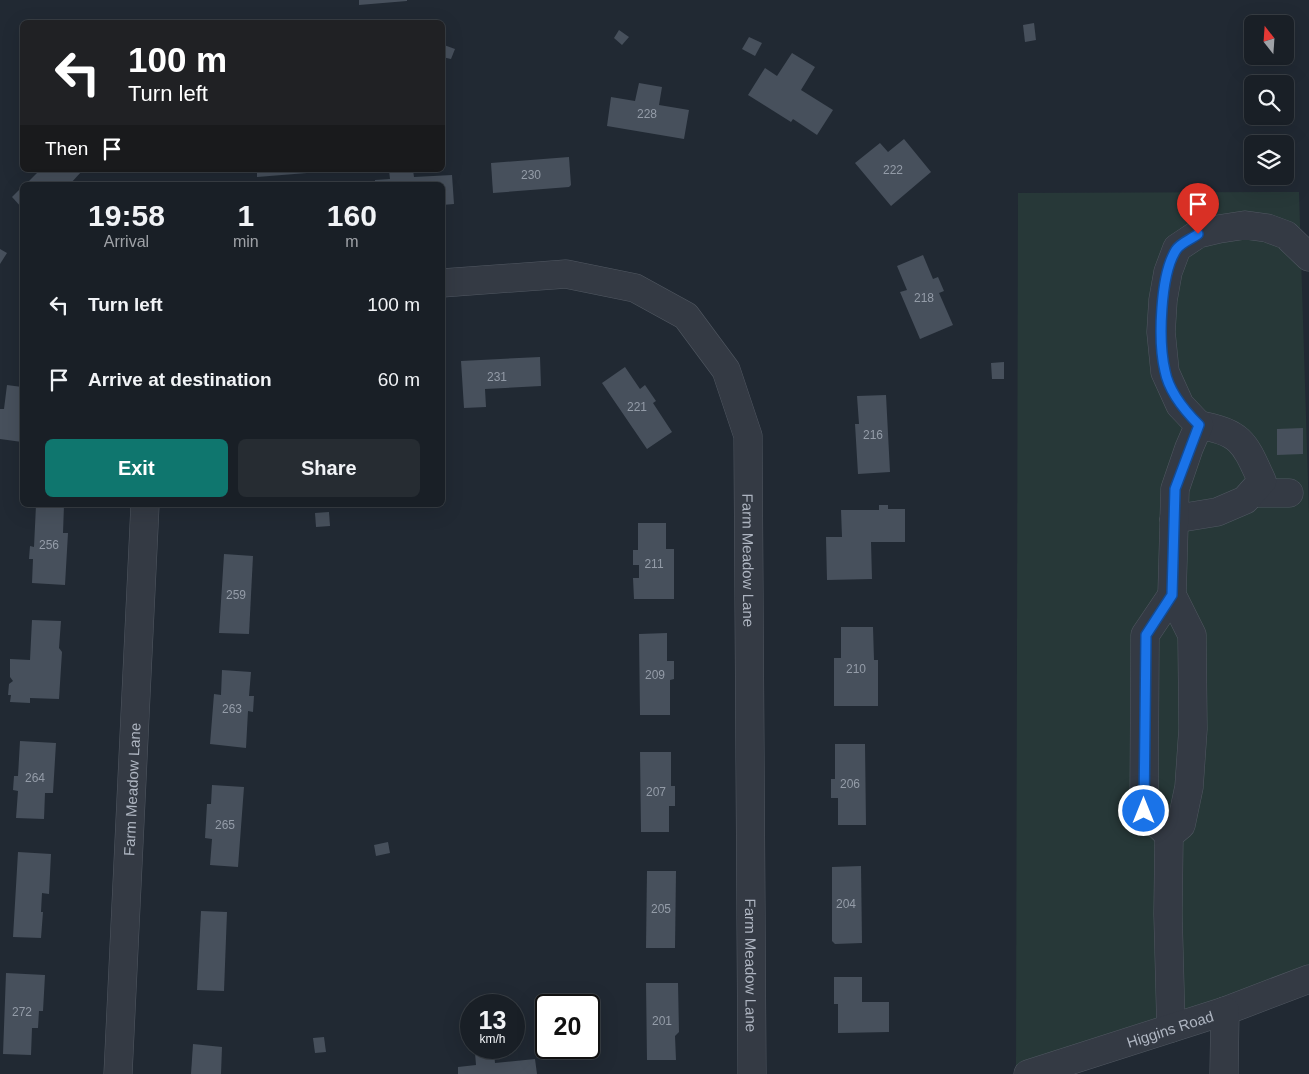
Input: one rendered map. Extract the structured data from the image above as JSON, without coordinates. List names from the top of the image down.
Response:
{
  "streets": {
    "street": ["Farm Meadow Lane", "Higgins Road"]
  },
  "house_numbers": [
    "228",
    "222",
    "230",
    "218",
    "231",
    "221",
    "216",
    "256",
    "211",
    "259",
    "210",
    "209",
    "263",
    "264",
    "206",
    "207",
    "265",
    "204",
    "205",
    "272",
    "201"
  ],
  "north": "top",
  "page": {
    "turn": ["100 m", "Turn left"],
    "then": "Then",
    "eta": [
      "19:58",
      "Arrival",
      "1",
      "min",
      "160",
      "m"
    ],
    "list": [
      {
        "name": "Turn left",
        "value": "100 m"
      },
      {
        "name": "Arrive at destination",
        "value": "60 m"
      }
    ],
    "buttons": ["Exit", "Share"],
    "speed": "13 km/h",
    "limit": "20"
  }
}
